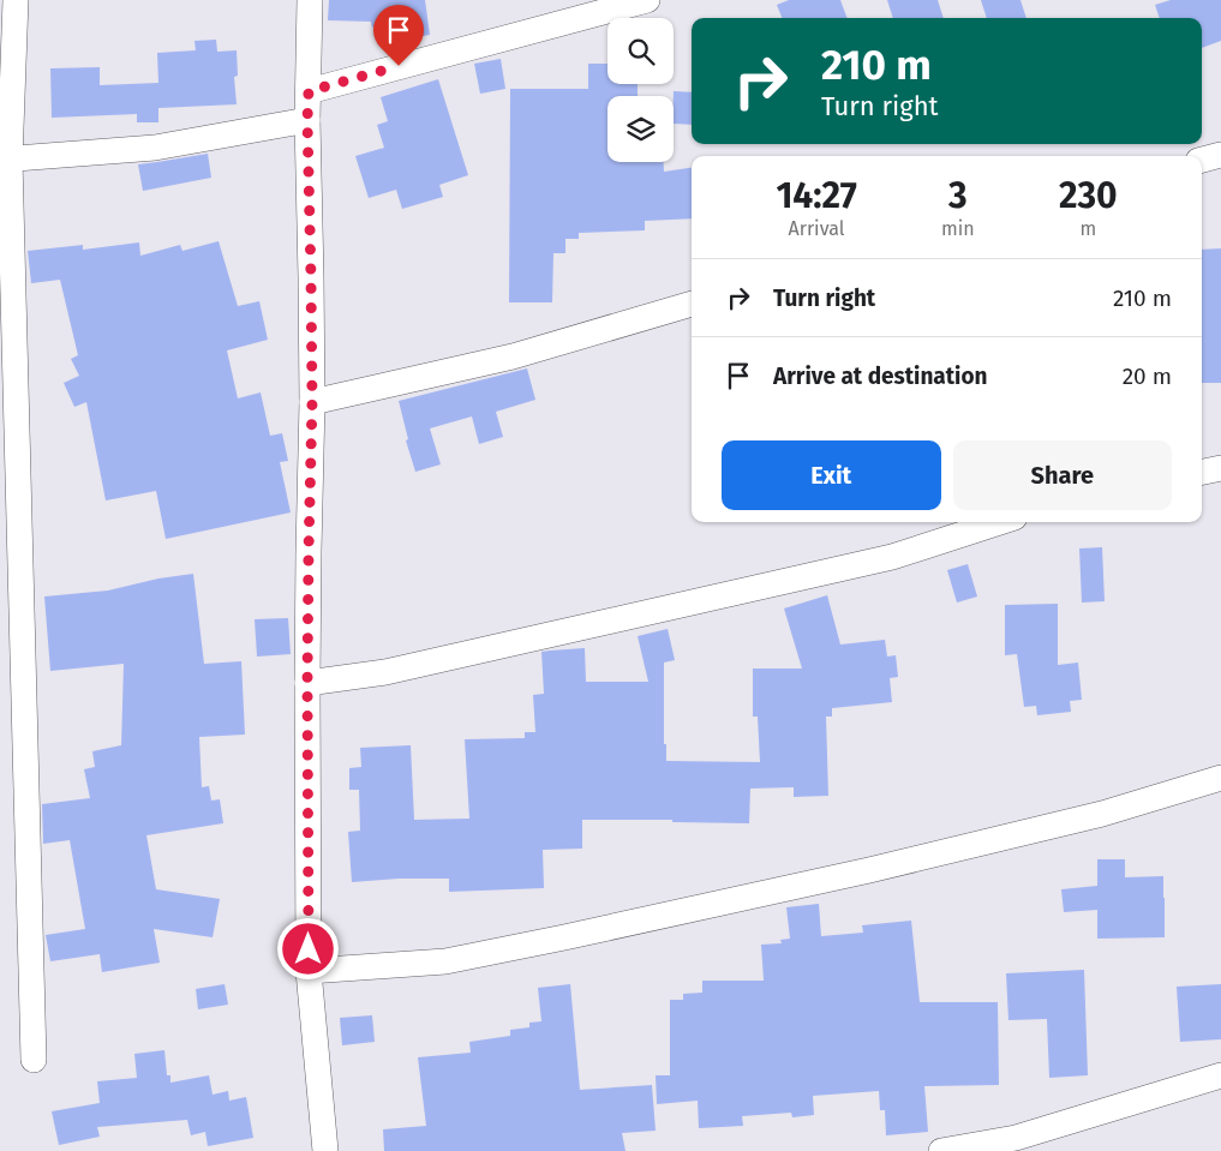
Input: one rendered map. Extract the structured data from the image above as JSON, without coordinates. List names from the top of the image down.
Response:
{
  "page": {
    "turn": ["210 m", "Turn right"],
    "eta": [
      "14:27",
      "Arrival",
      "3",
      "min",
      "230",
      "m"
    ],
    "list": [
      {
        "name": "Turn right",
        "value": "210 m"
      },
      {
        "name": "Arrive at destination",
        "value": "20 m"
      }
    ],
    "buttons": ["Exit", "Share"]
  }
}
